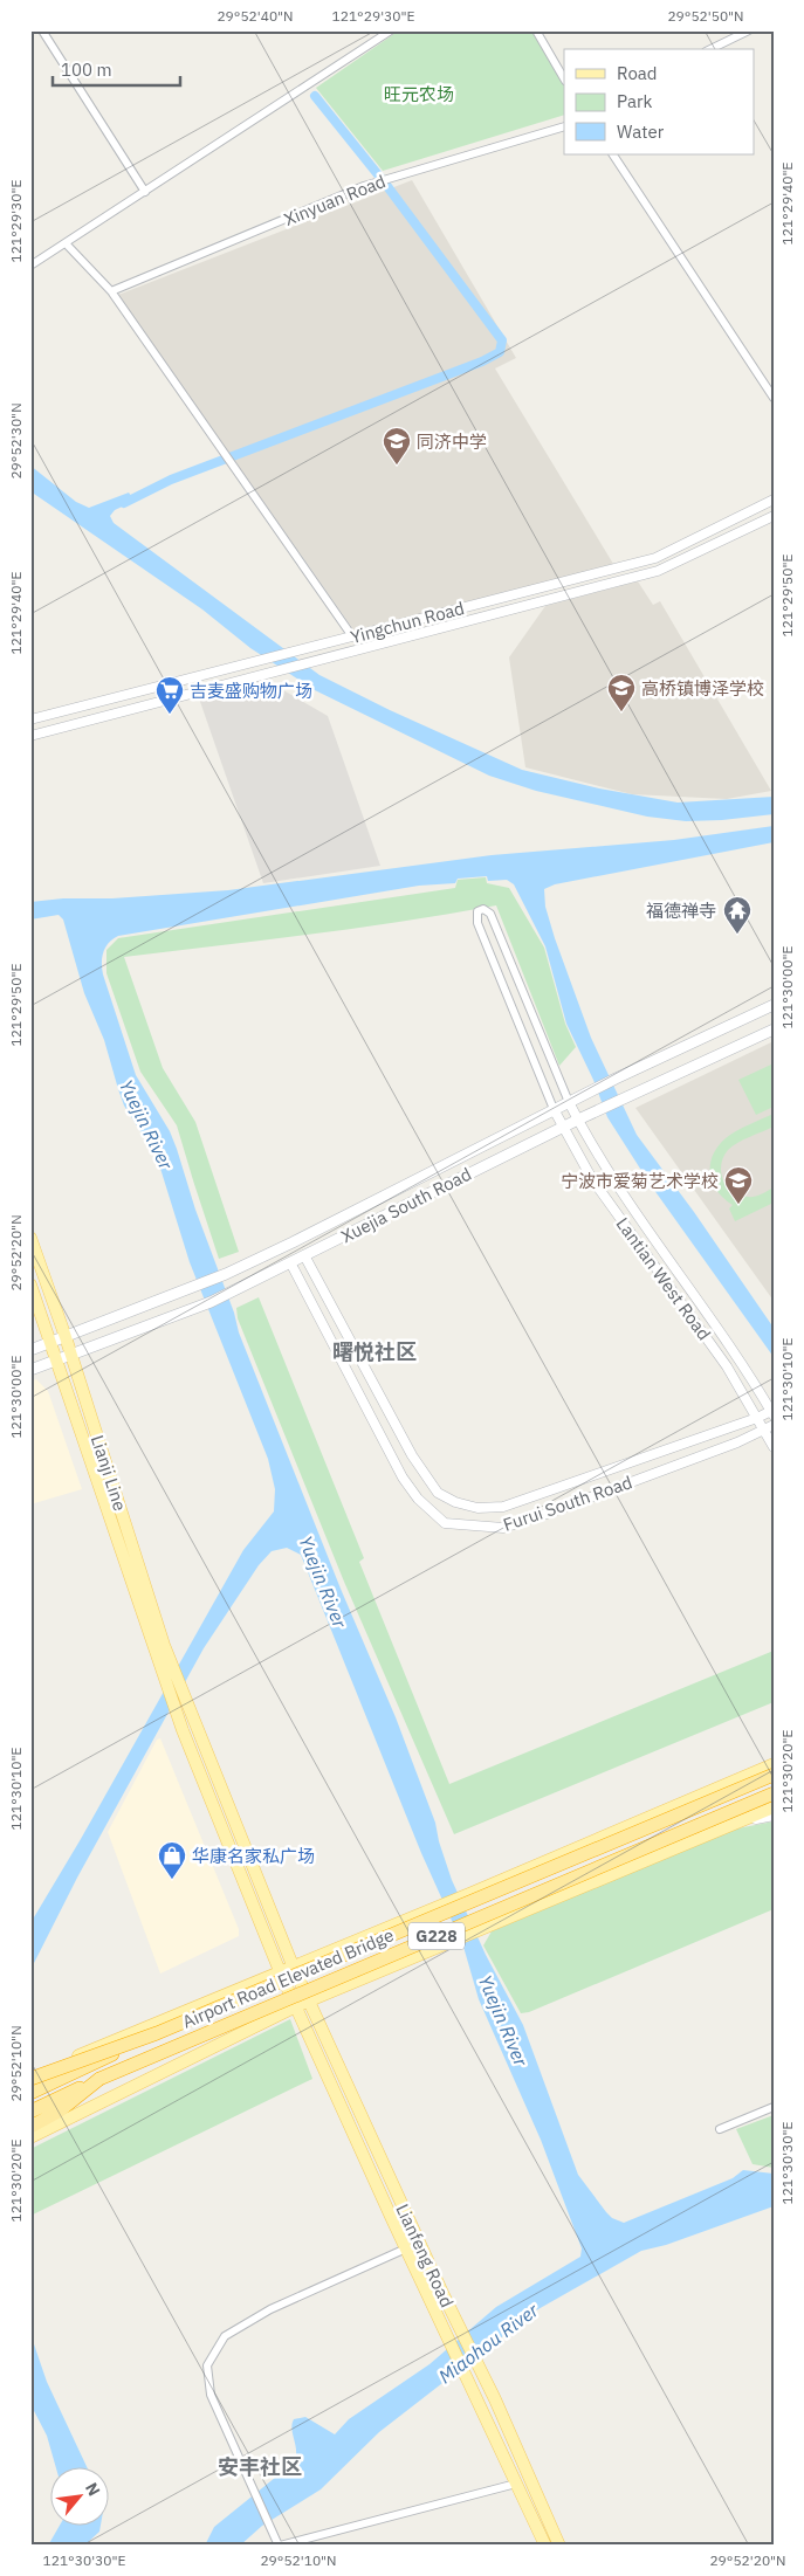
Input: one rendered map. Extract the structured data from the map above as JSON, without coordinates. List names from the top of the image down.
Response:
{
  "streets": {
    "highway": ["G228", "Airport Road Elevated Bridge"],
    "main road": ["Xuejia South Road", "Lianji Line", "Lianfeng Road"],
    "street": [
      "Xinyuan Road",
      "Yingchun Road",
      "Lantian West Road",
      "Furui South Road"
    ]
  },
  "crossings": [
    ["Xuejia South Road", "Lantian West Road"],
    ["Xuejia South Road", "Lianji Line"],
    ["Xuejia South Road", "Furui South Road"],
    ["Lantian West Road", "Furui South Road"],
    ["Lianji Line", "Lianfeng Road"]
  ],
  "districts": ["曙悦社区", "安丰社区"],
  "water": ["Yuejin River", "Miaohou River"],
  "parks": ["旺元农场"],
  "places": {
    "school or university": ["同济中学", "高桥镇博泽学校", "宁波市爱菊艺术学校"],
    "supermarket": ["吉麦盛购物广场"],
    "temple": ["福德禅寺"],
    "shop": ["华康名家私广场"]
  },
  "legend": ["Road", "Park", "Water"],
  "scale_bar": "100 m",
  "north": "top right",
  "coordinates": [
    "29°52'40\"N",
    "121°29'30\"E",
    "29°52'50\"N",
    "121°29'40\"E",
    "29°52'30\"N",
    "121°29'50\"E",
    "121°30'00\"E",
    "29°52'20\"N",
    "121°30'10\"E",
    "121°30'20\"E",
    "29°52'10\"N",
    "121°30'30\"E"
  ]
}
